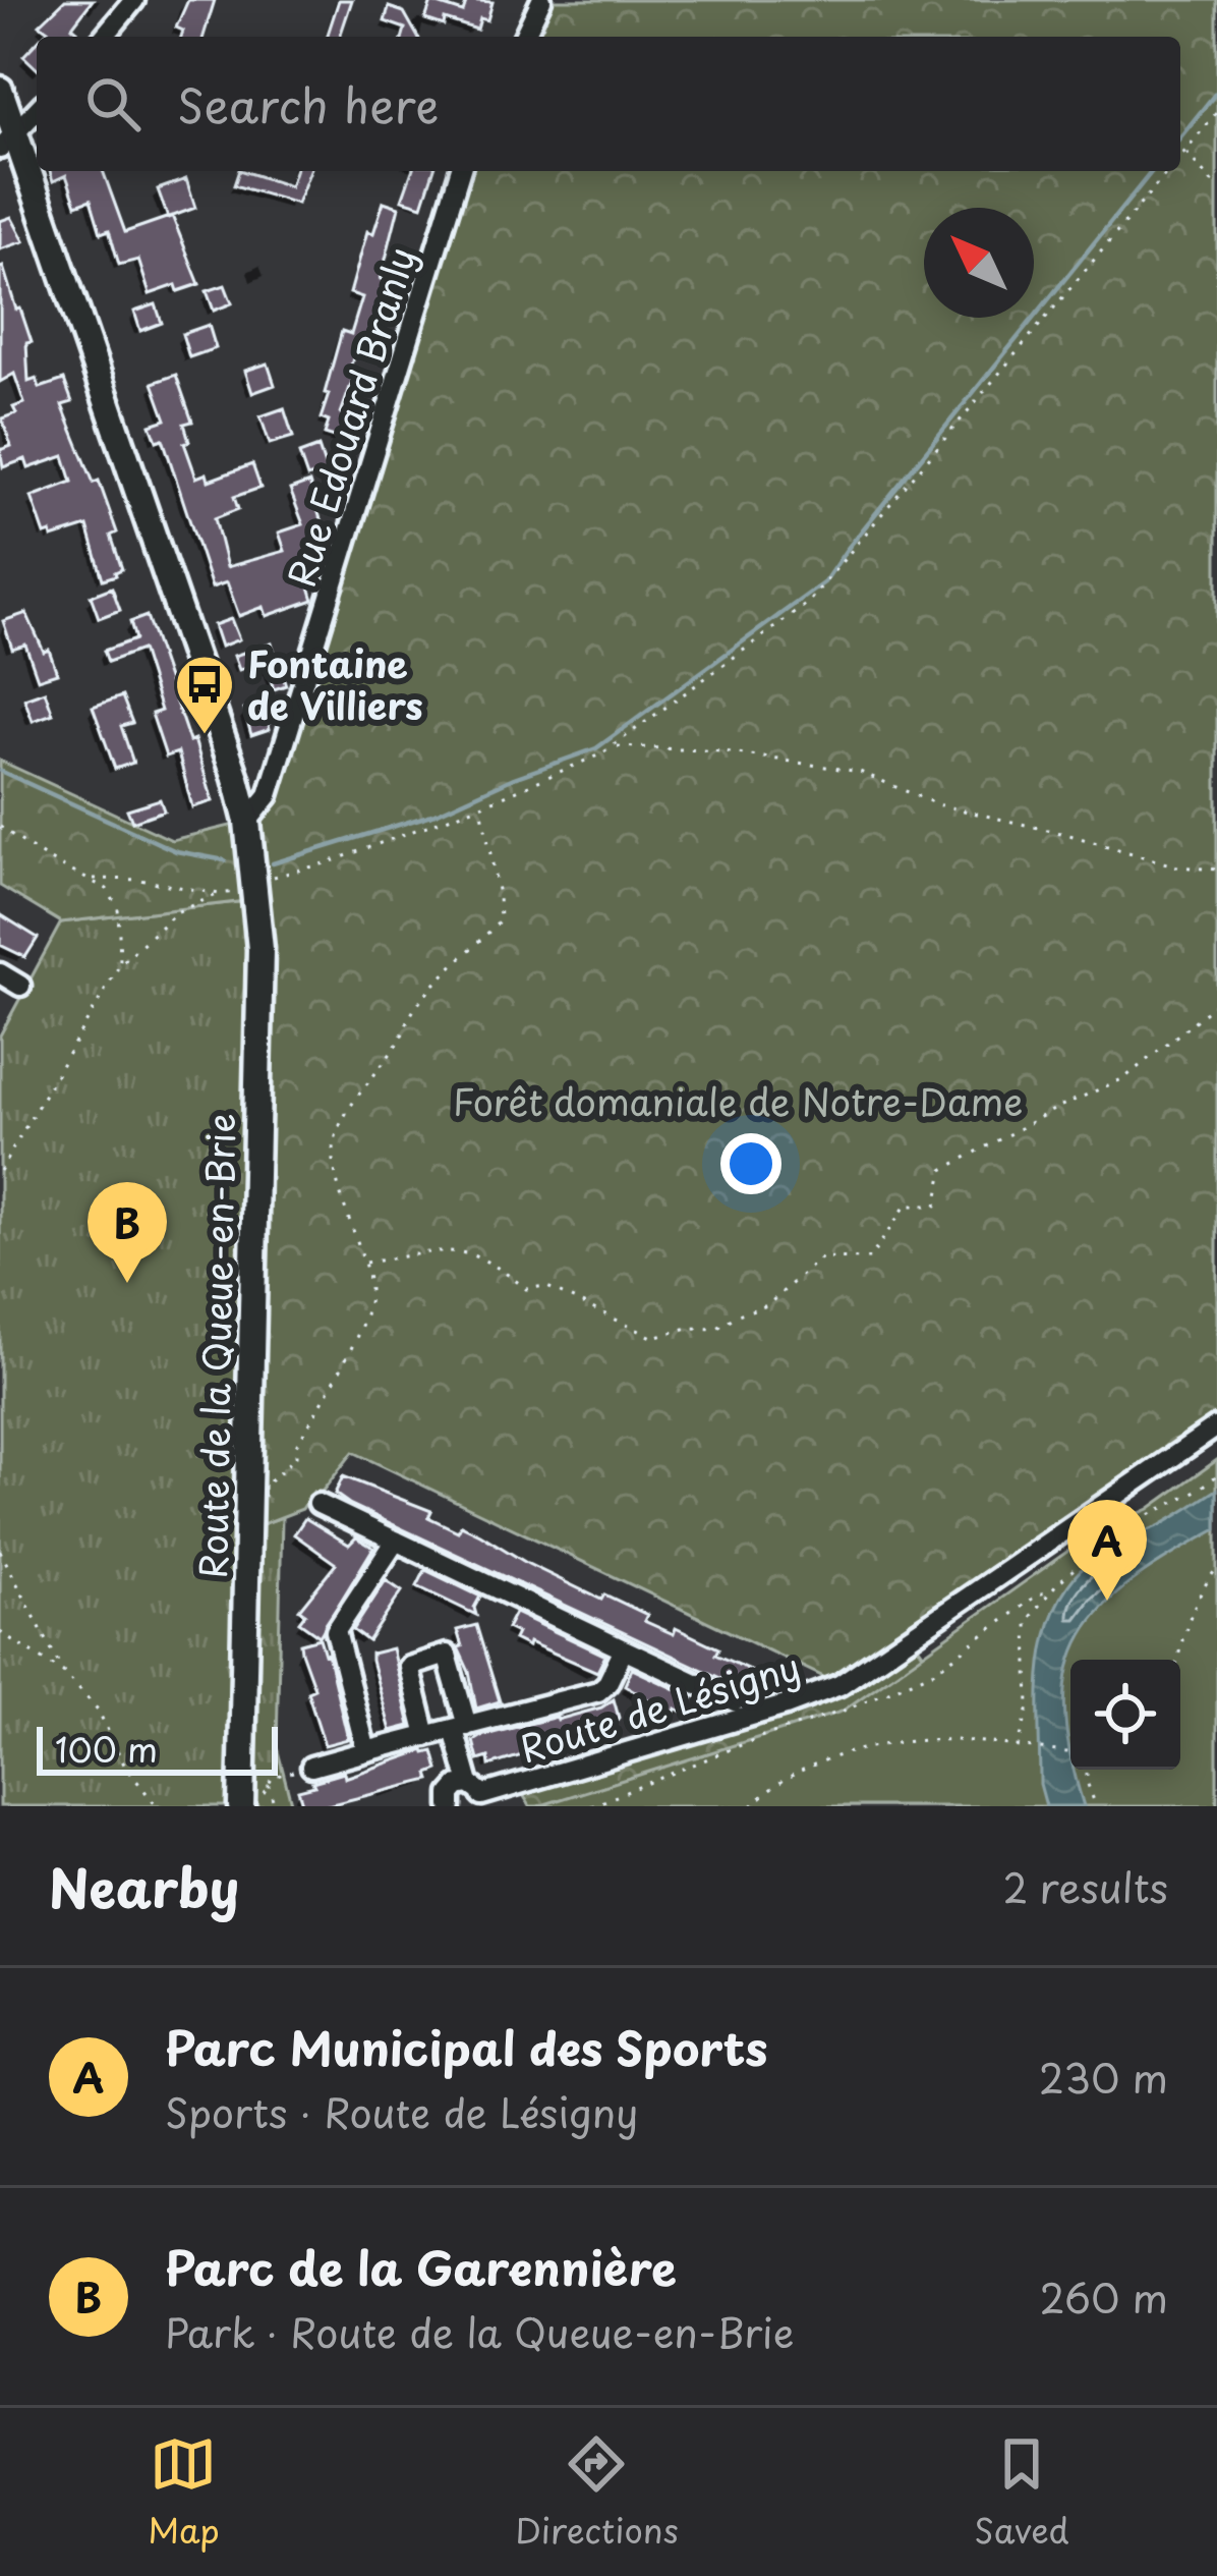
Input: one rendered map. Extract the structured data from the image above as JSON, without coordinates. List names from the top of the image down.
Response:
{
  "streets": {
    "main road": ["Route de la Queue-en-Brie"],
    "street": ["Rue Edouard Branly", "Route de Lésigny"]
  },
  "crossings": [
    ["Rue Edouard Branly", "Route de la Queue-en-Brie"]
  ],
  "parks": ["Forêt domaniale de Notre-Dame"],
  "places": {
    "bus stop": ["Fontaine de Villiers"]
  },
  "scale_bar": "100 m",
  "north": "top left",
  "page": {
    "search": "Search here",
    "pins": ["B", "A"],
    "scale": "100 m",
    "heading": ["Nearby", "2 results"],
    "list": [
      {
        "mark": "A",
        "name": "Parc Municipal des Sports",
        "note": "Sports · Route de Lésigny",
        "value": "230 m"
      },
      {
        "mark": "B",
        "name": "Parc de la Garennière",
        "note": "Park · Route de la Queue-en-Brie",
        "value": "260 m"
      }
    ],
    "nav": ["Map", "Directions", "Saved"]
  }
}
